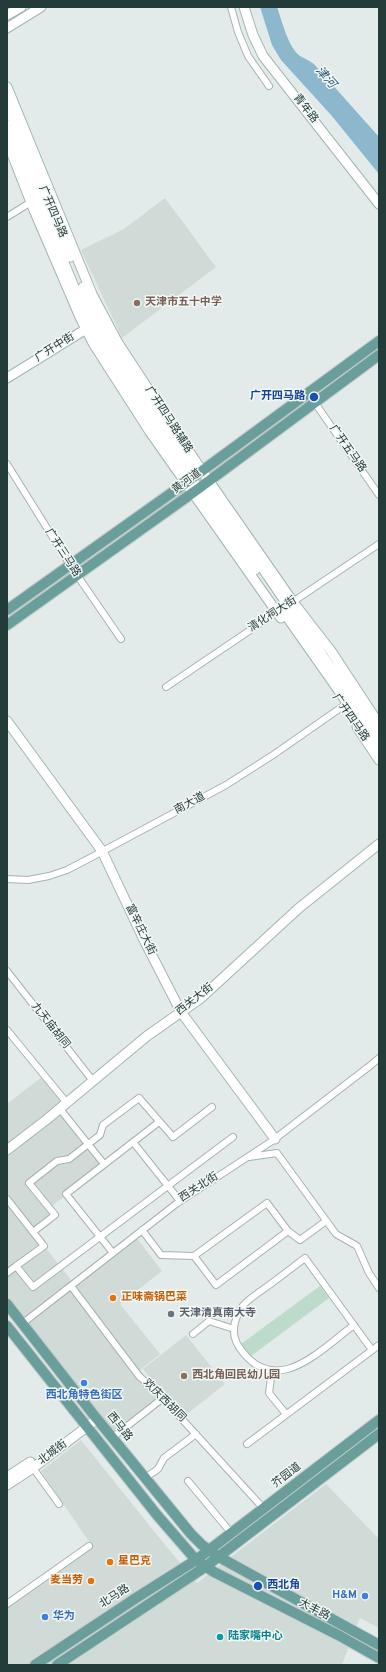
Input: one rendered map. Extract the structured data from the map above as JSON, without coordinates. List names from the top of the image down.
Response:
{
  "streets": {
    "main road": [
      "黄河道",
      "西马路",
      "芥园道",
      "北马路",
      "大丰路"
    ],
    "street": [
      "青年路",
      "广开四马路",
      "广开中街",
      "广开五马路",
      "广开三马路",
      "清化祠大街",
      "南大道",
      "富辛庄大街",
      "西关大街",
      "九天庙胡同",
      "西关北街",
      "欢庆西胡同",
      "北城街"
    ]
  },
  "crossings": [
    ["广开四马路", "广开中街"],
    ["广开四马路", "黄河道"],
    ["广开四马路", "清化祠大街"],
    ["广开四马路", "南大道"],
    ["广开五马路", "黄河道"],
    ["黄河道", "广开三马路"],
    ["南大道", "富辛庄大街"],
    ["富辛庄大街", "西关大街"],
    ["富辛庄大街", "西关北街"],
    ["西关大街", "九天庙胡同"],
    ["西关北街", "欢庆西胡同"],
    ["西关北街", "西马路"],
    ["欢庆西胡同", "芥园道"],
    ["西马路", "北城街"],
    ["西马路", "芥园道"],
    ["西马路", "北马路"],
    ["西马路", "大丰路"],
    ["芥园道", "北马路"],
    ["北马路", "大丰路"]
  ],
  "water": ["津河"],
  "places": [
    "天津市五十中学",
    "广开四马路",
    "正味斋锅巴菜",
    "天津清真南大寺",
    "西北角回民幼儿园",
    "西北角特色街区",
    "星巴克",
    "麦当劳",
    "西北角",
    "H&M",
    "华为",
    "陆家嘴中心"
  ]
}
